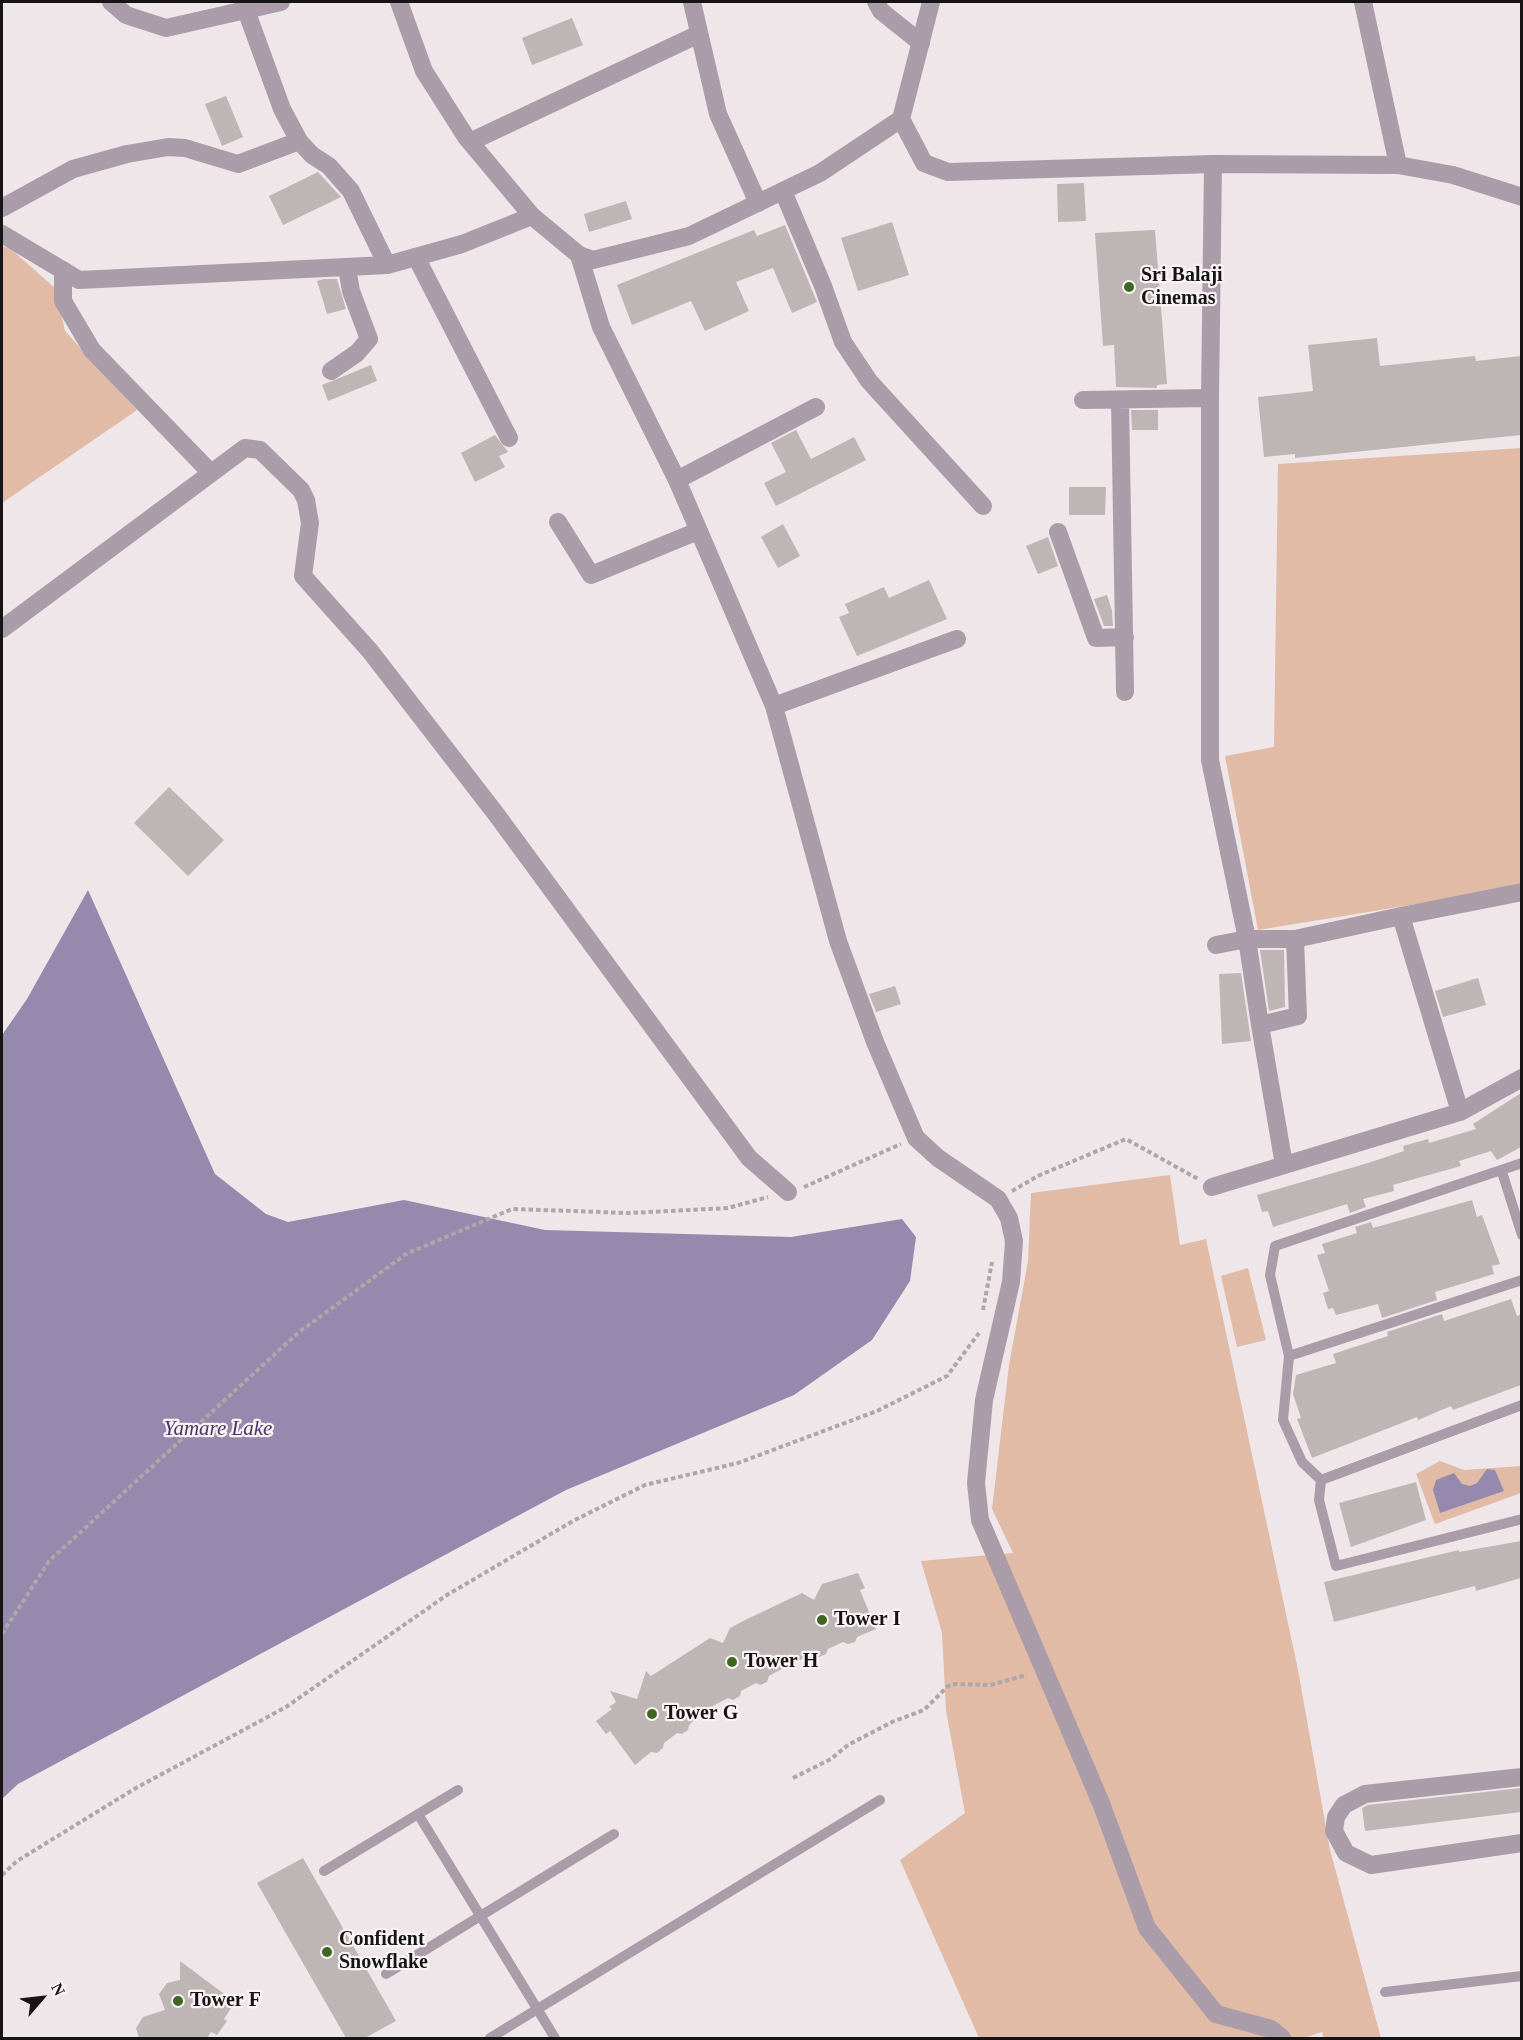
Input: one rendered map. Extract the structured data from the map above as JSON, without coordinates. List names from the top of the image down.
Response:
{
  "water": ["Yamare Lake"],
  "places": [
    "Sri Balaji Cinemas",
    "Tower I",
    "Tower H",
    "Tower G",
    "Confident Snowflake",
    "Tower F"
  ],
  "north": "top right"
}
